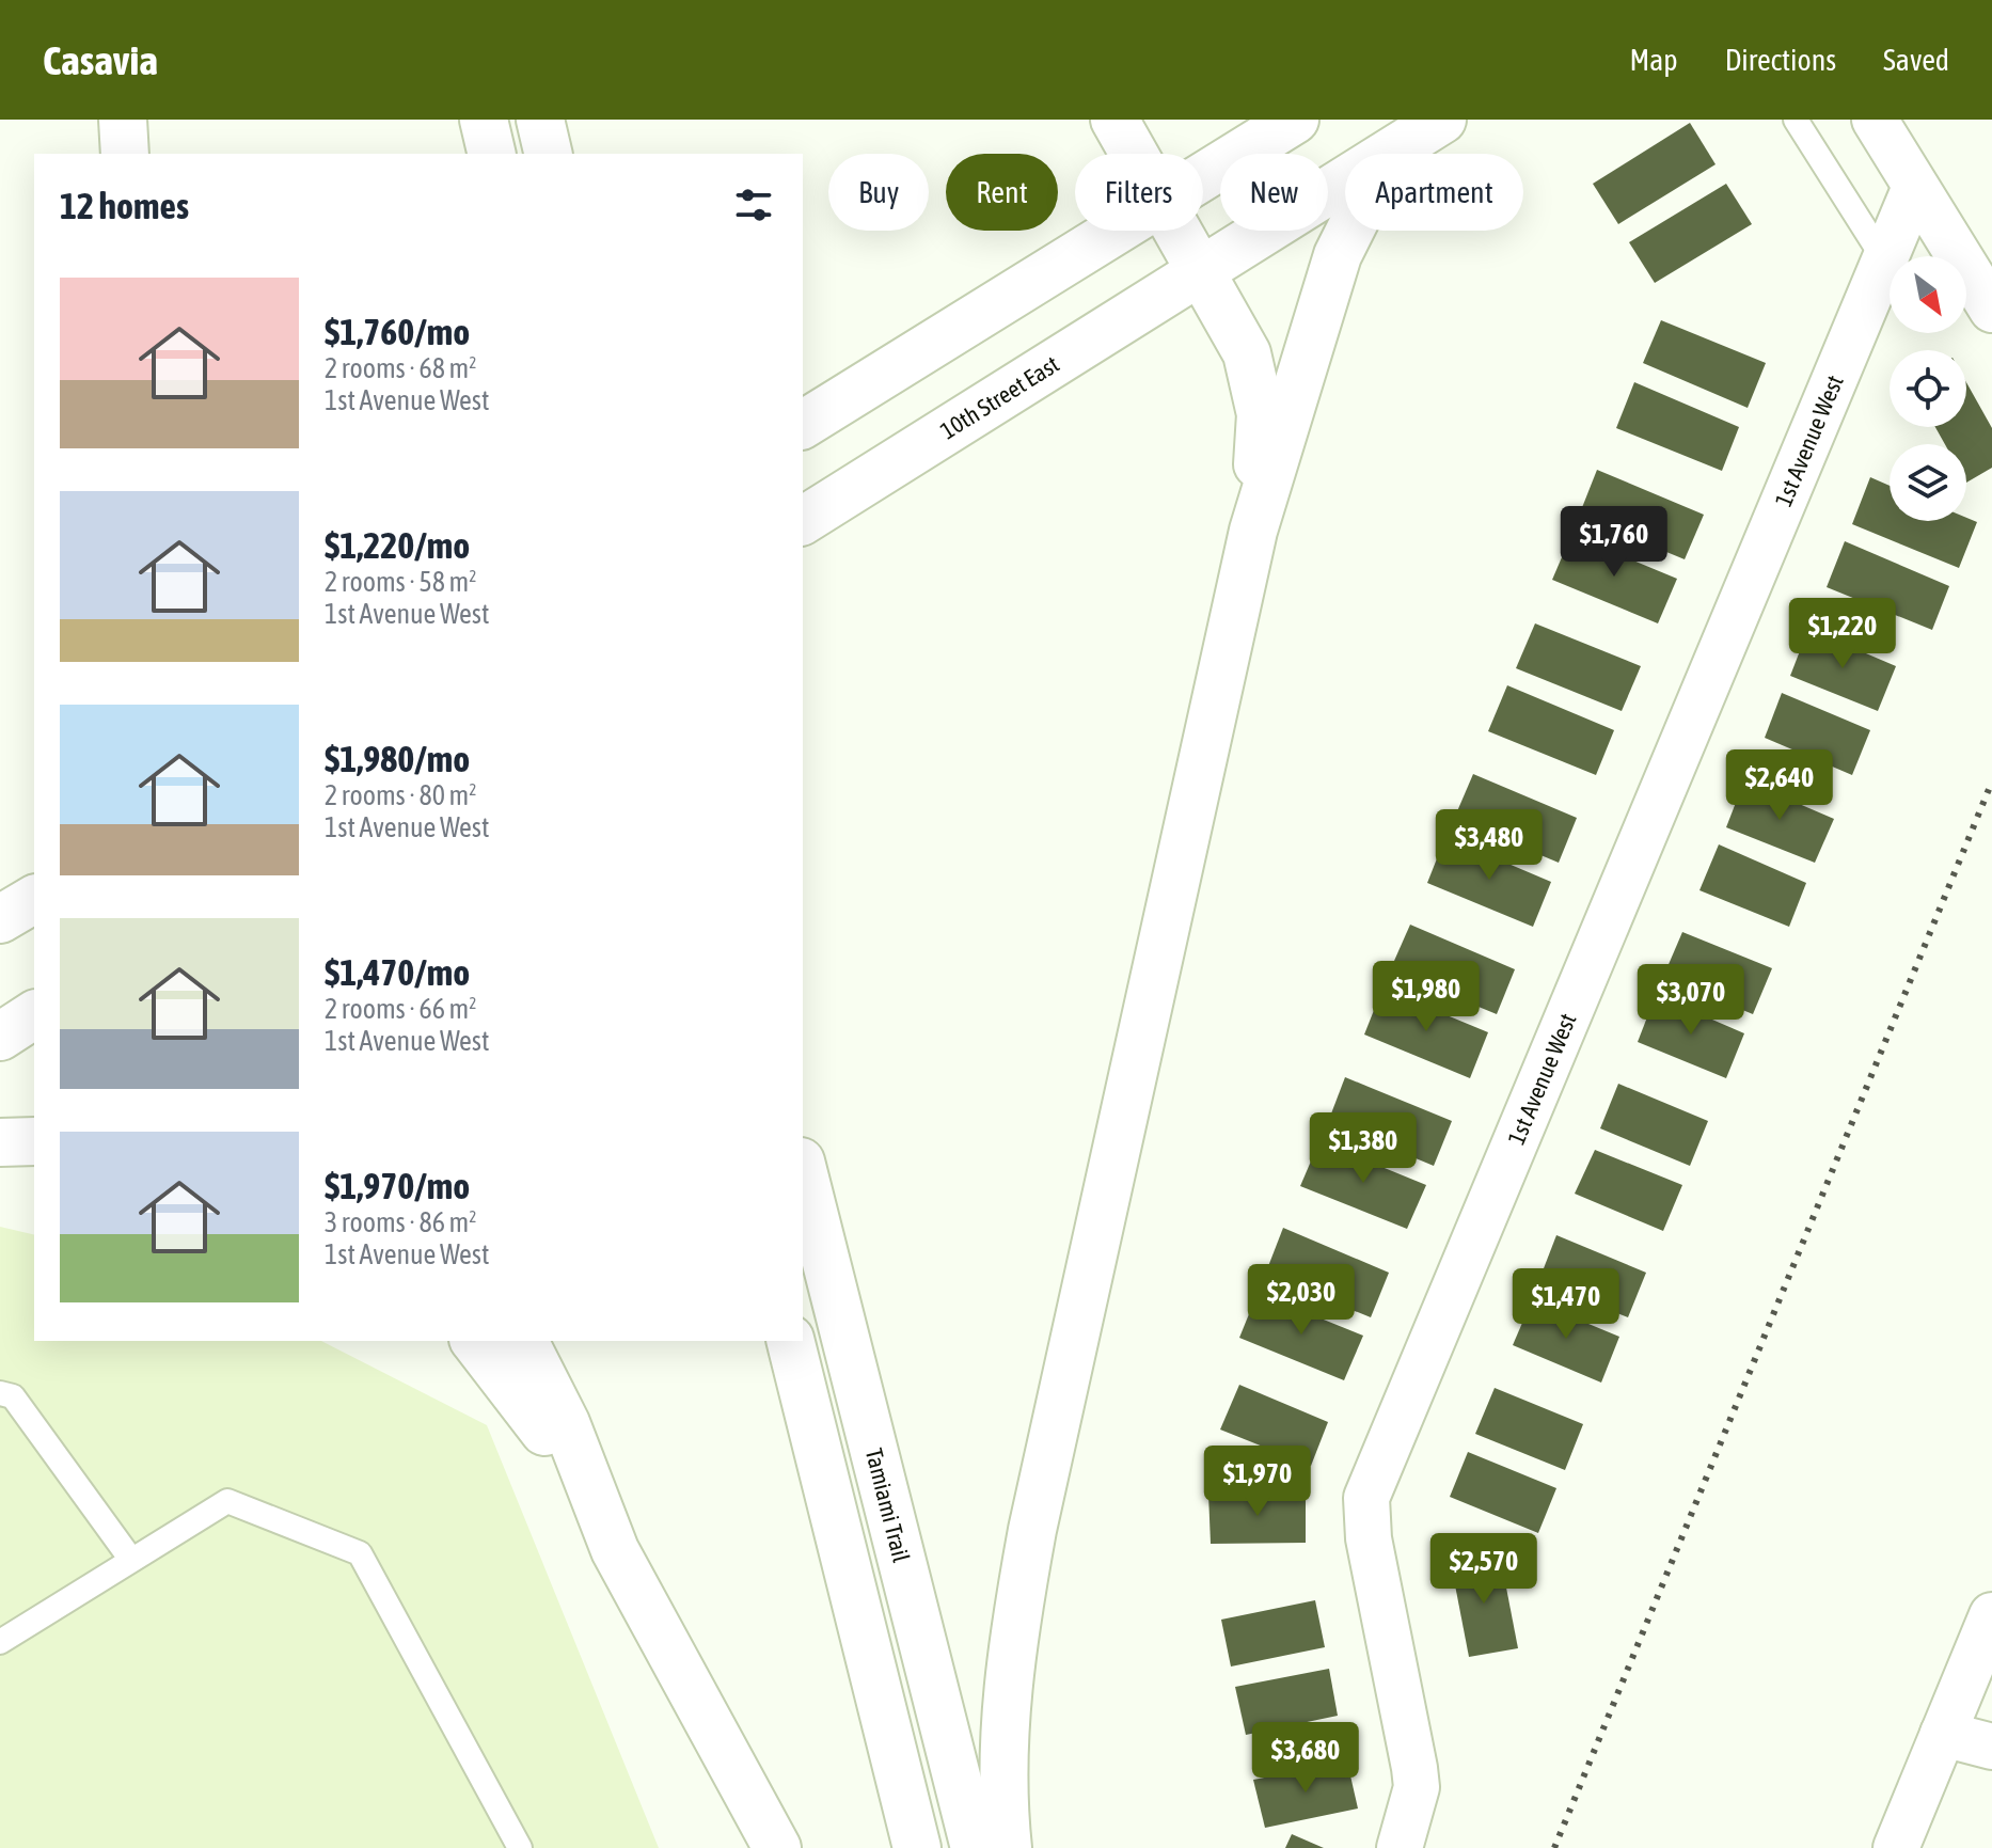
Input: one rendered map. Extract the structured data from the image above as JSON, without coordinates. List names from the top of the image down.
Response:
{
  "streets": {
    "main road": ["10th Street East", "Tamiami Trail"],
    "street": ["1st Avenue West"]
  },
  "north": "bottom right",
  "page": {
    "header": "Casavia",
    "nav": ["Map", "Directions", "Saved"],
    "chip": [
      "Buy",
      "Rent",
      "Filters",
      "New",
      "Apartment"
    ],
    "heading": "12 homes",
    "list": [
      {
        "name": "$1,760/mo",
        "note": "2 rooms · 68 m² · 1st Avenue West"
      },
      {
        "name": "$1,220/mo",
        "note": "2 rooms · 58 m² · 1st Avenue West"
      },
      {
        "name": "$1,980/mo",
        "note": "2 rooms · 80 m² · 1st Avenue West"
      },
      {
        "name": "$1,470/mo",
        "note": "2 rooms · 66 m² · 1st Avenue West"
      },
      {
        "name": "$1,970/mo",
        "note": "3 rooms · 86 m² · 1st Avenue West"
      }
    ],
    "price": [
      "$1,760",
      "$1,220",
      "$2,640",
      "$3,480",
      "$1,980",
      "$3,070",
      "$1,380",
      "$2,030",
      "$1,470",
      "$1,970",
      "$2,570",
      "$3,680"
    ]
  }
}
